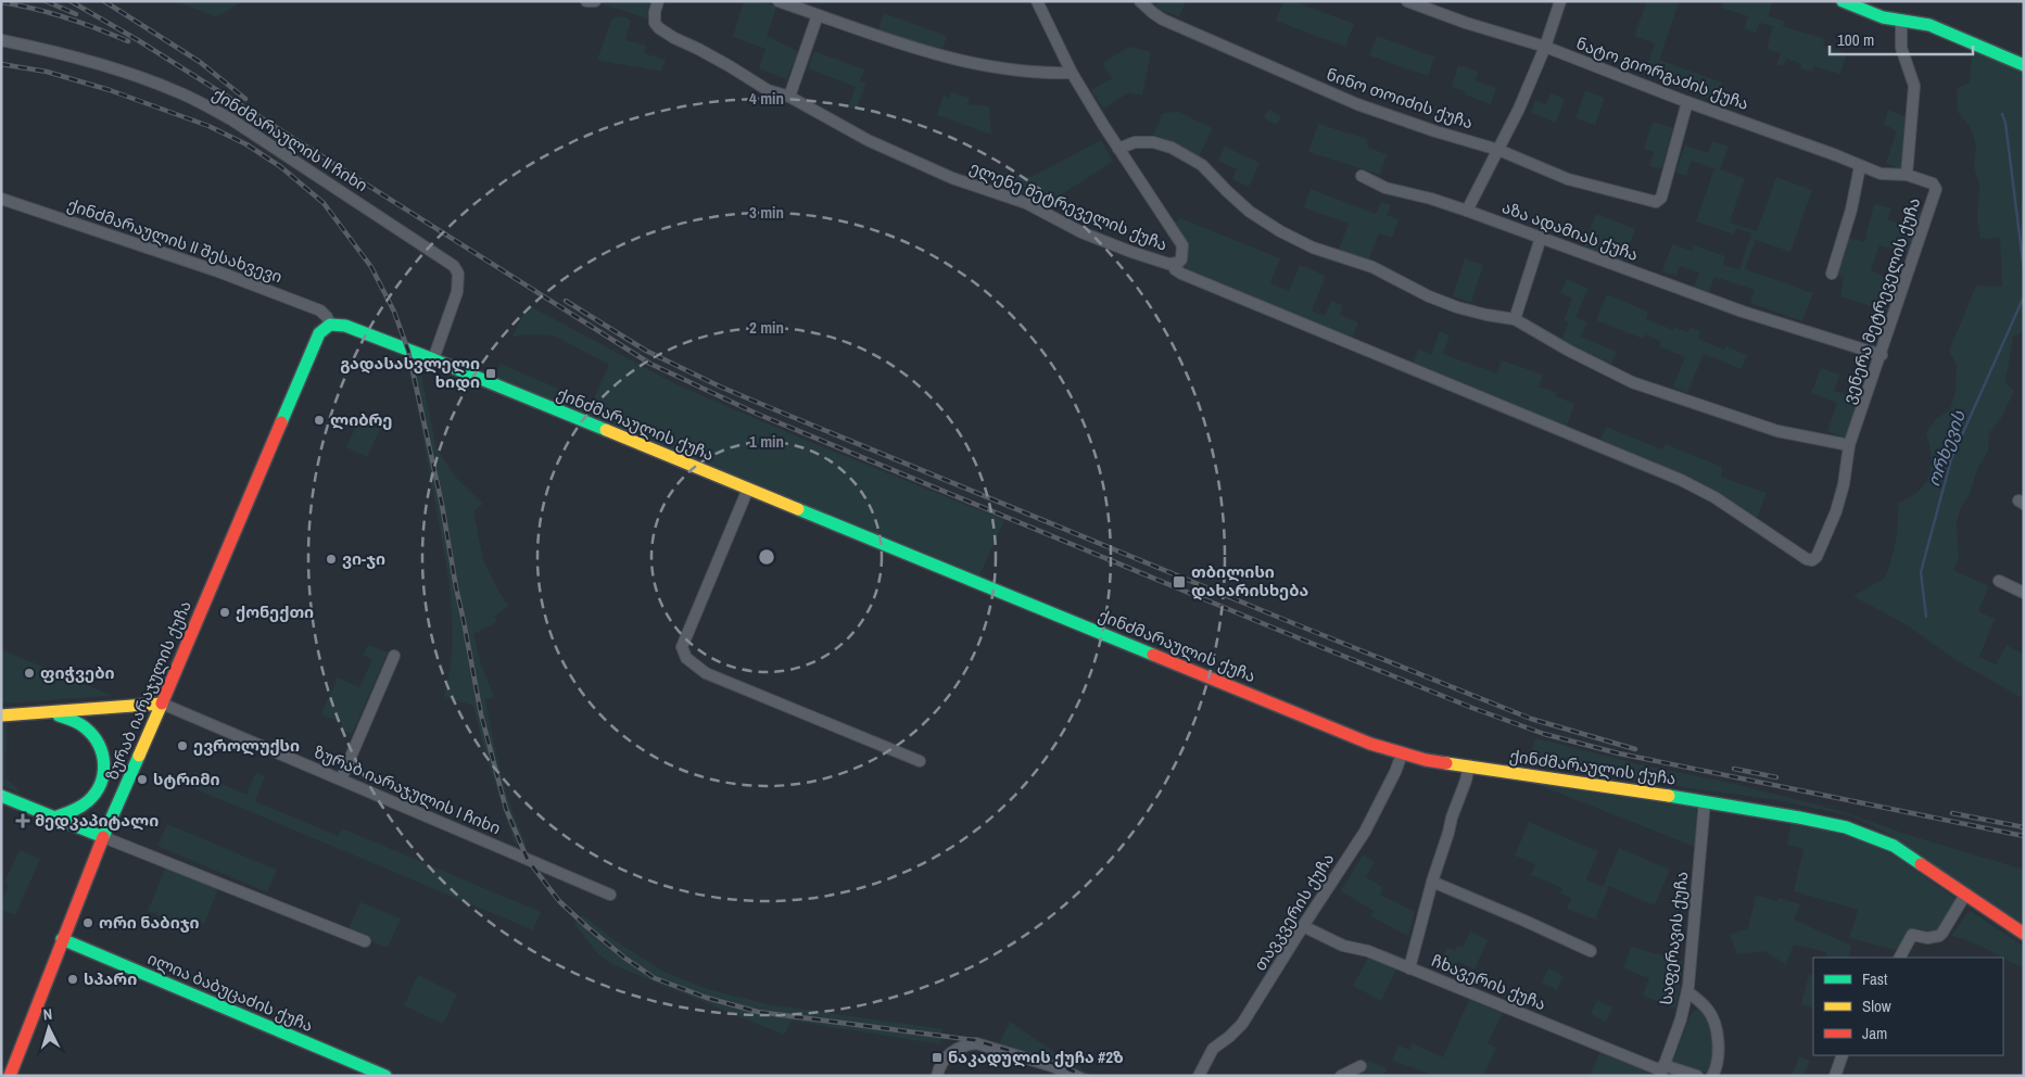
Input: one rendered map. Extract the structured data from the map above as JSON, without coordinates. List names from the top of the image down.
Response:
{
  "streets": {
    "main road": ["ქინძმარაულის ქუჩა", "ზურაბ იარაჯულის ქუჩა", "ილია ბაბუცაძის ქუჩა"],
    "street": [
      "ნატო გიორგაძის ქუჩა",
      "ნინო თოიძის ქუჩა",
      "ქინძმარაულის II ჩიხი",
      "ელენე მეტრეველის ქუჩა",
      "აზა ადამიას ქუჩა",
      "ქინძმარაულის II შესახვევი",
      "ვენერა მეტრეველის ქუჩა",
      "ზურაბ იარაჯულის I ჩიხი",
      "თავკვერის ქუჩა",
      "საფერავის ქუჩა",
      "ჩხავერის ქუჩა"
    ]
  },
  "crossings": [
    ["ნატო გიორგაძის ქუჩა", "ნინო თოიძის ქუჩა"],
    ["ნატო გიორგაძის ქუჩა", "ვენერა მეტრეველის ქუჩა"],
    ["ქინძმარაულის II ჩიხი", "ქინძმარაულის ქუჩა"],
    ["ელენე მეტრეველის ქუჩა", "ვენერა მეტრეველის ქუჩა"],
    ["აზა ადამიას ქუჩა", "ვენერა მეტრეველის ქუჩა"],
    ["ქინძმარაულის II შესახვევი", "ქინძმარაულის ქუჩა"],
    ["ქინძმარაულის II შესახვევი", "ზურაბ იარაჯულის ქუჩა"],
    ["ქინძმარაულის ქუჩა", "ზურაბ იარაჯულის ქუჩა"],
    ["ქინძმარაულის ქუჩა", "თავკვერის ქუჩა"],
    ["ქინძმარაულის ქუჩა", "საფერავის ქუჩა"],
    ["ზურაბ იარაჯულის ქუჩა", "ზურაბ იარაჯულის I ჩიხი"],
    ["ზურაბ იარაჯულის ქუჩა", "ილია ბაბუცაძის ქუჩა"],
    ["თავკვერის ქუჩა", "ჩხავერის ქუჩა"],
    ["საფერავის ქუჩა", "ჩხავერის ქუჩა"]
  ],
  "water": ["ორხევის"],
  "places": {
    "transit": ["გადასასვლელი ხიდი", "თბილისი დახარისხება", "ნაკადულის ქუჩა #2ზ"],
    "other": [
      "ლიბრე",
      "ვი-ჯი",
      "ქონექთი",
      "ფიჭვები",
      "ევროლუქსი",
      "სტრიმი",
      "ორი ნაბიჯი",
      "სპარი"
    ],
    "health": ["მედკაპიტალი"]
  },
  "legend": ["Fast", "Slow", "Jam"],
  "scale_bar": "100 m",
  "north": "top",
  "rings": [
    "4 min",
    "3 min",
    "2 min",
    "1 min"
  ]
}
